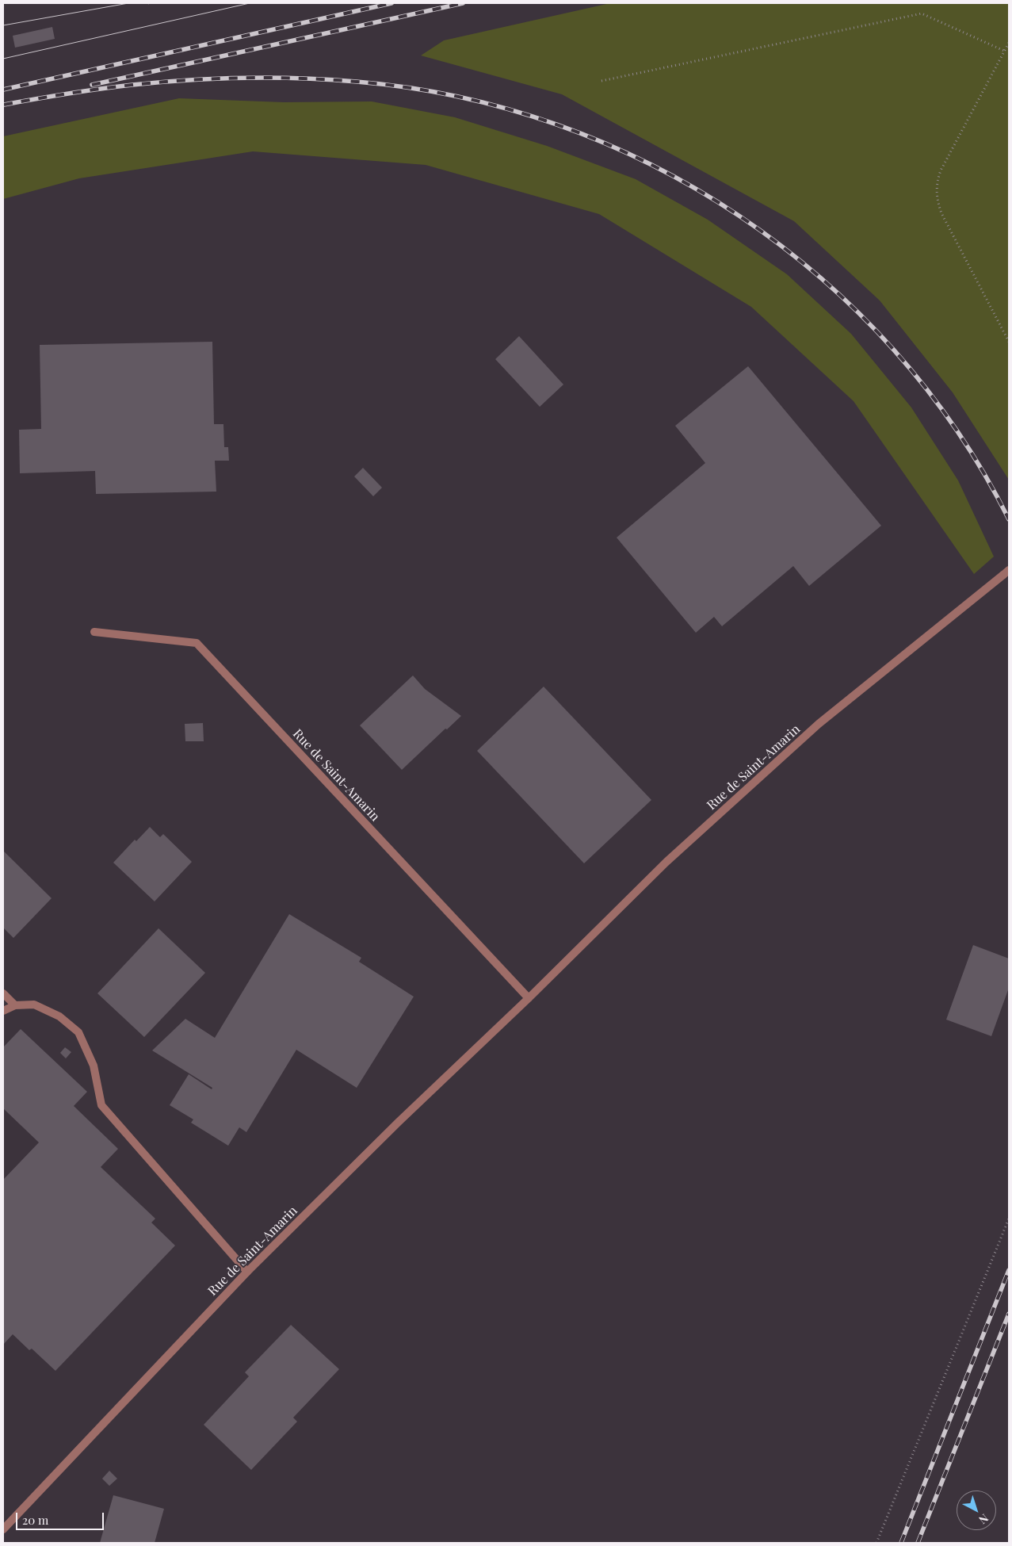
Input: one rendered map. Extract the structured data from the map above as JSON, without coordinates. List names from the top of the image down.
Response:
{
  "streets": {
    "street": ["Rue de Saint-Amarin"]
  },
  "scale_bar": "20 m",
  "north": "bottom right"
}
